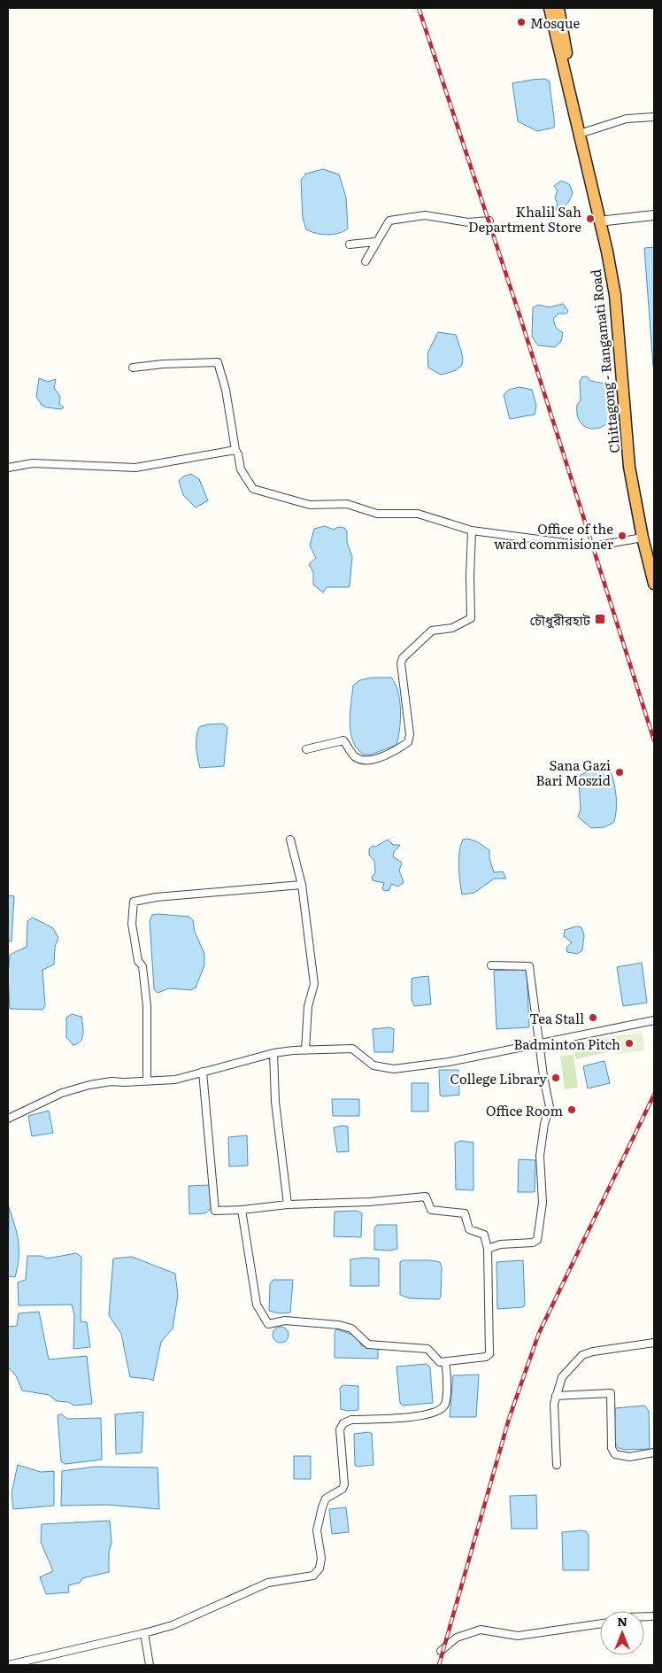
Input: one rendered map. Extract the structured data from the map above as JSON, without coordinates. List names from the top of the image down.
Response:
{
  "streets": {
    "highway": ["Chittagong - Rangamati Road"]
  },
  "places": {
    "other": [
      "Mosque",
      "Khalil Sah Department Store",
      "Office of the ward commisioner",
      "Sana Gazi Bari Moszid",
      "Tea Stall",
      "Badminton Pitch",
      "College Library",
      "Office Room"
    ],
    "transit": ["চৌধুরীরহাট"]
  },
  "north": "top"
}
